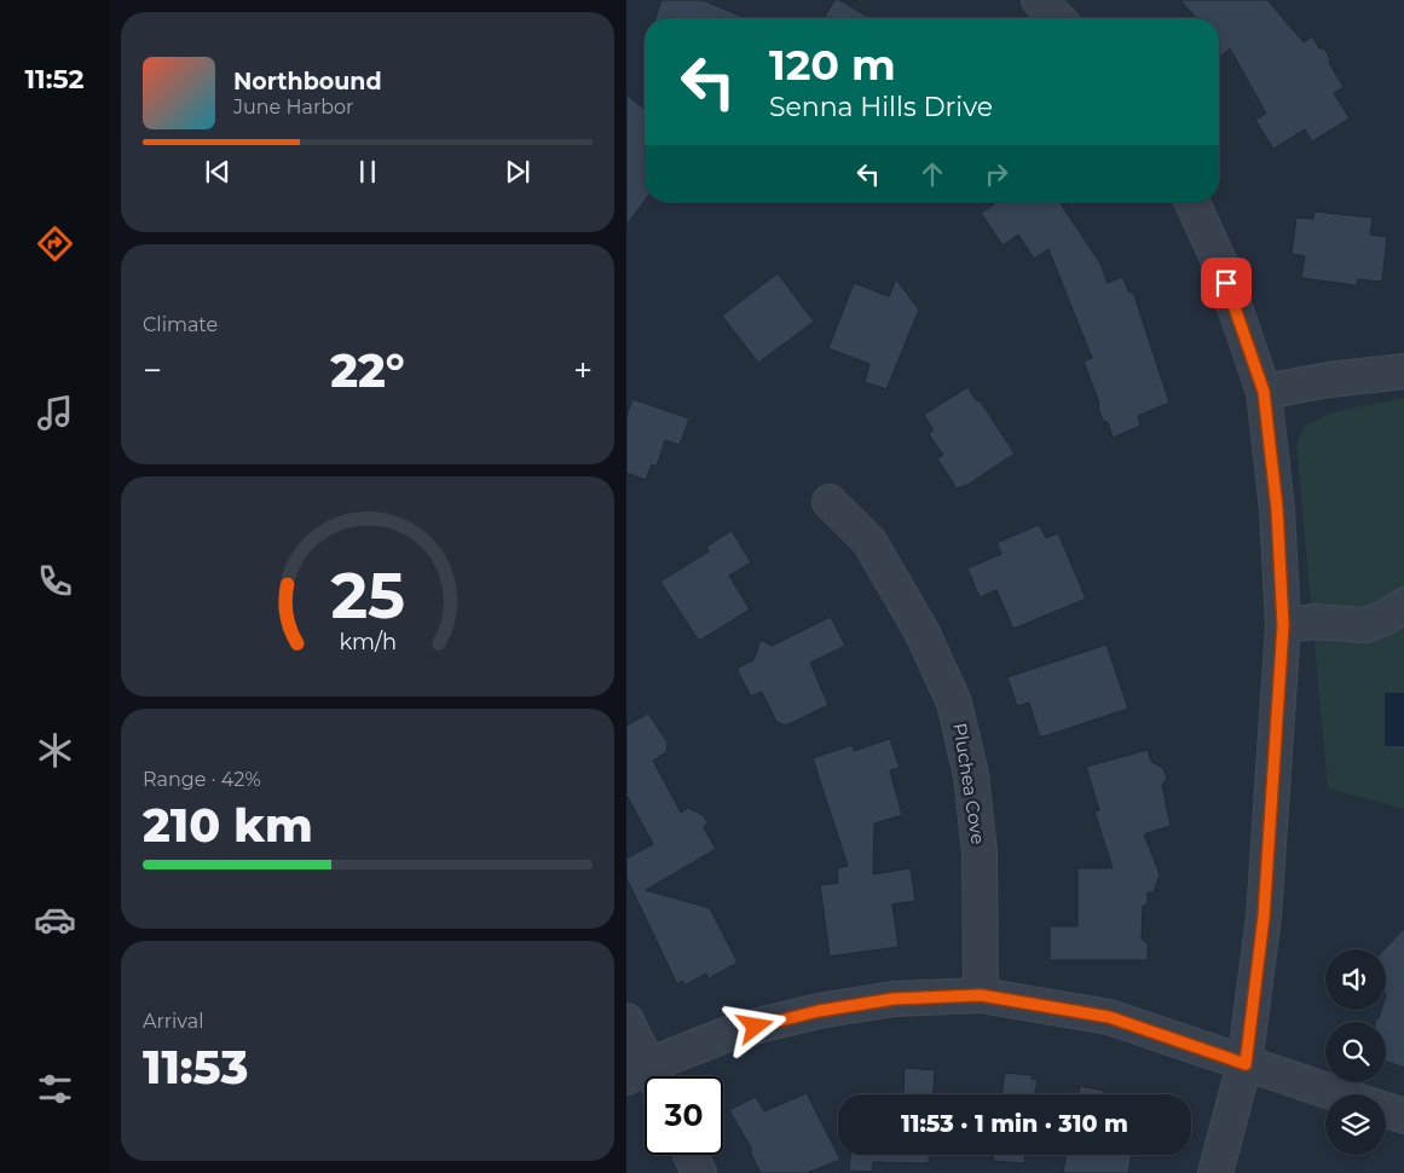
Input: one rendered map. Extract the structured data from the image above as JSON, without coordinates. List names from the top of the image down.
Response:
{
  "streets": {
    "street": ["Pluchea Cove"]
  },
  "page": {
    "tabs": "11:52",
    "turn": ["120 m", "Senna Hills Drive"],
    "song": ["Northbound", "June Harbor"],
    "tile": [
      "Climate",
      ["Range · 42%", "210 km"],
      ["Arrival", "11:53"]
    ],
    "heat": ["−", "22°", "+"],
    "limit": "30",
    "trip": "11:53 · 1 min · 310 m",
    "gauge": ["25", "km/h"]
  }
}
